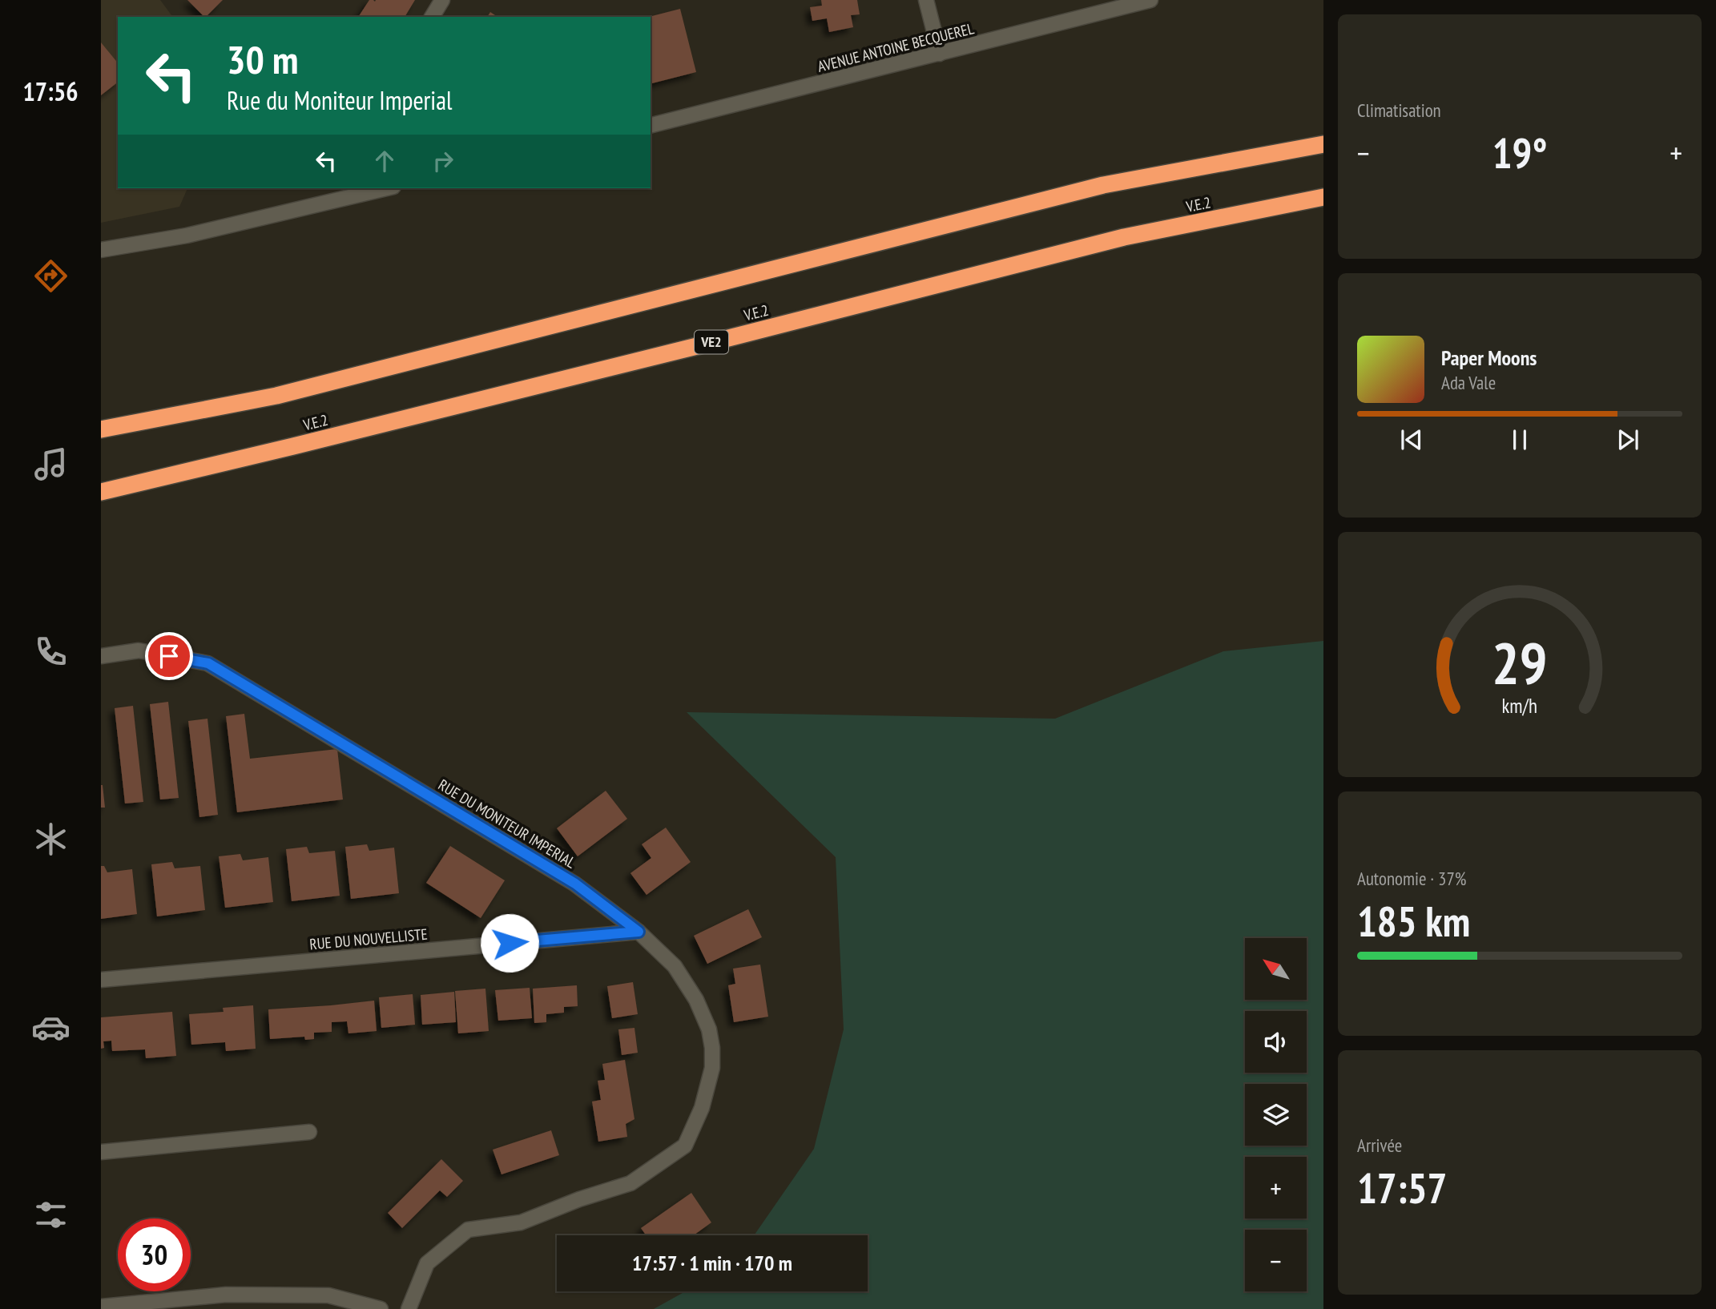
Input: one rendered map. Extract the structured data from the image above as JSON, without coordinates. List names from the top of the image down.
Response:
{
  "streets": {
    "highway": ["V.E.2", "VE2"],
    "street": ["AVENUE ANTOINE BECQUEREL", "RUE DU MONITEUR IMPERIAL", "RUE DU NOUVELLISTE"]
  },
  "crossings": [
    ["RUE DU MONITEUR IMPERIAL", "RUE DU NOUVELLISTE"]
  ],
  "north": "top left",
  "page": {
    "tabs": "17:56",
    "tile": [
      "Climatisation",
      ["Autonomie · 37%", "185 km"],
      ["Arrivée", "17:57"]
    ],
    "turn": ["30 m", "Rue du Moniteur Imperial"],
    "heat": ["−", "19°", "+"],
    "song": ["Paper Moons", "Ada Vale"],
    "map_buttons": ["+", "−"],
    "limit": "30",
    "trip": "17:57 · 1 min · 170 m",
    "gauge": ["29", "km/h"]
  }
}
